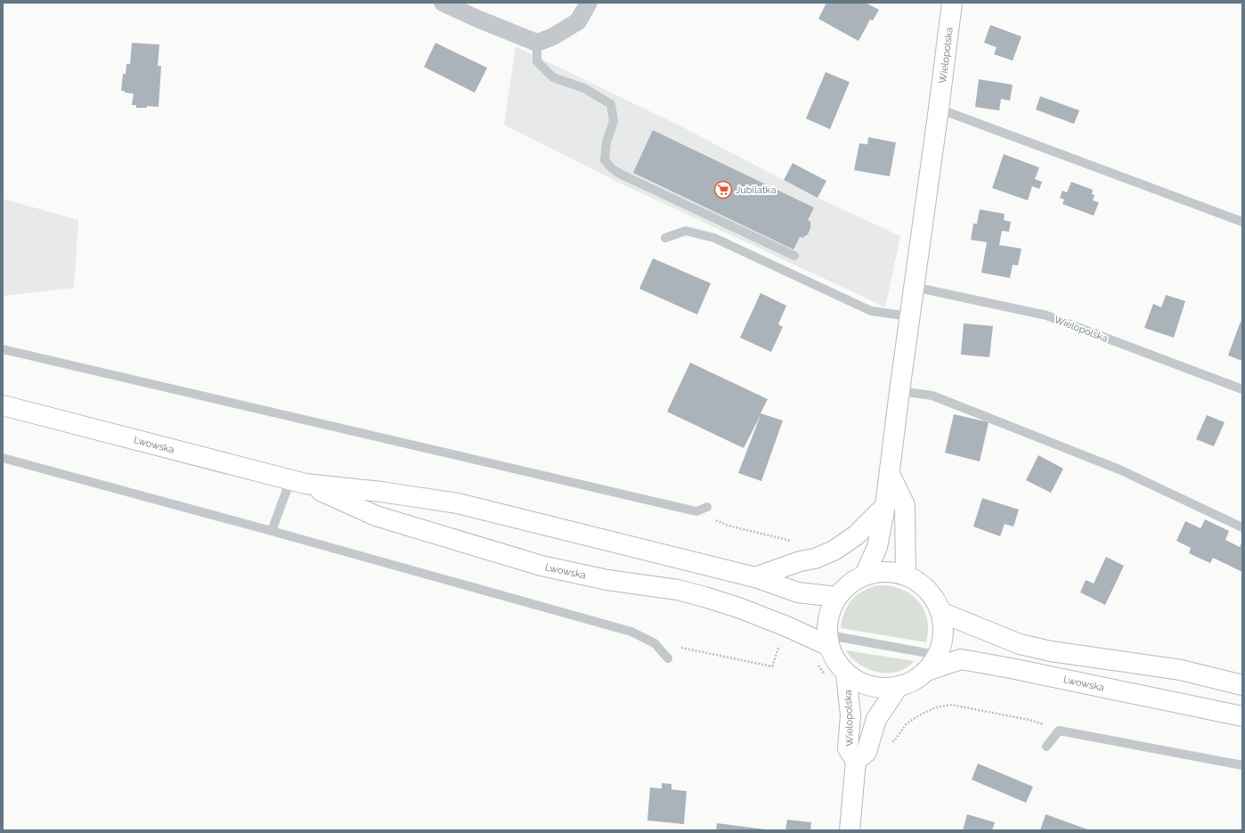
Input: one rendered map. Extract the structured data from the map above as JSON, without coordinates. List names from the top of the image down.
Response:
{
  "streets": {
    "main road": ["Wielopolska", "Lwowska"]
  },
  "crossings": [
    ["Wielopolska", "Lwowska"]
  ],
  "places": {
    "supermarket": ["Jubilatka"]
  }
}
